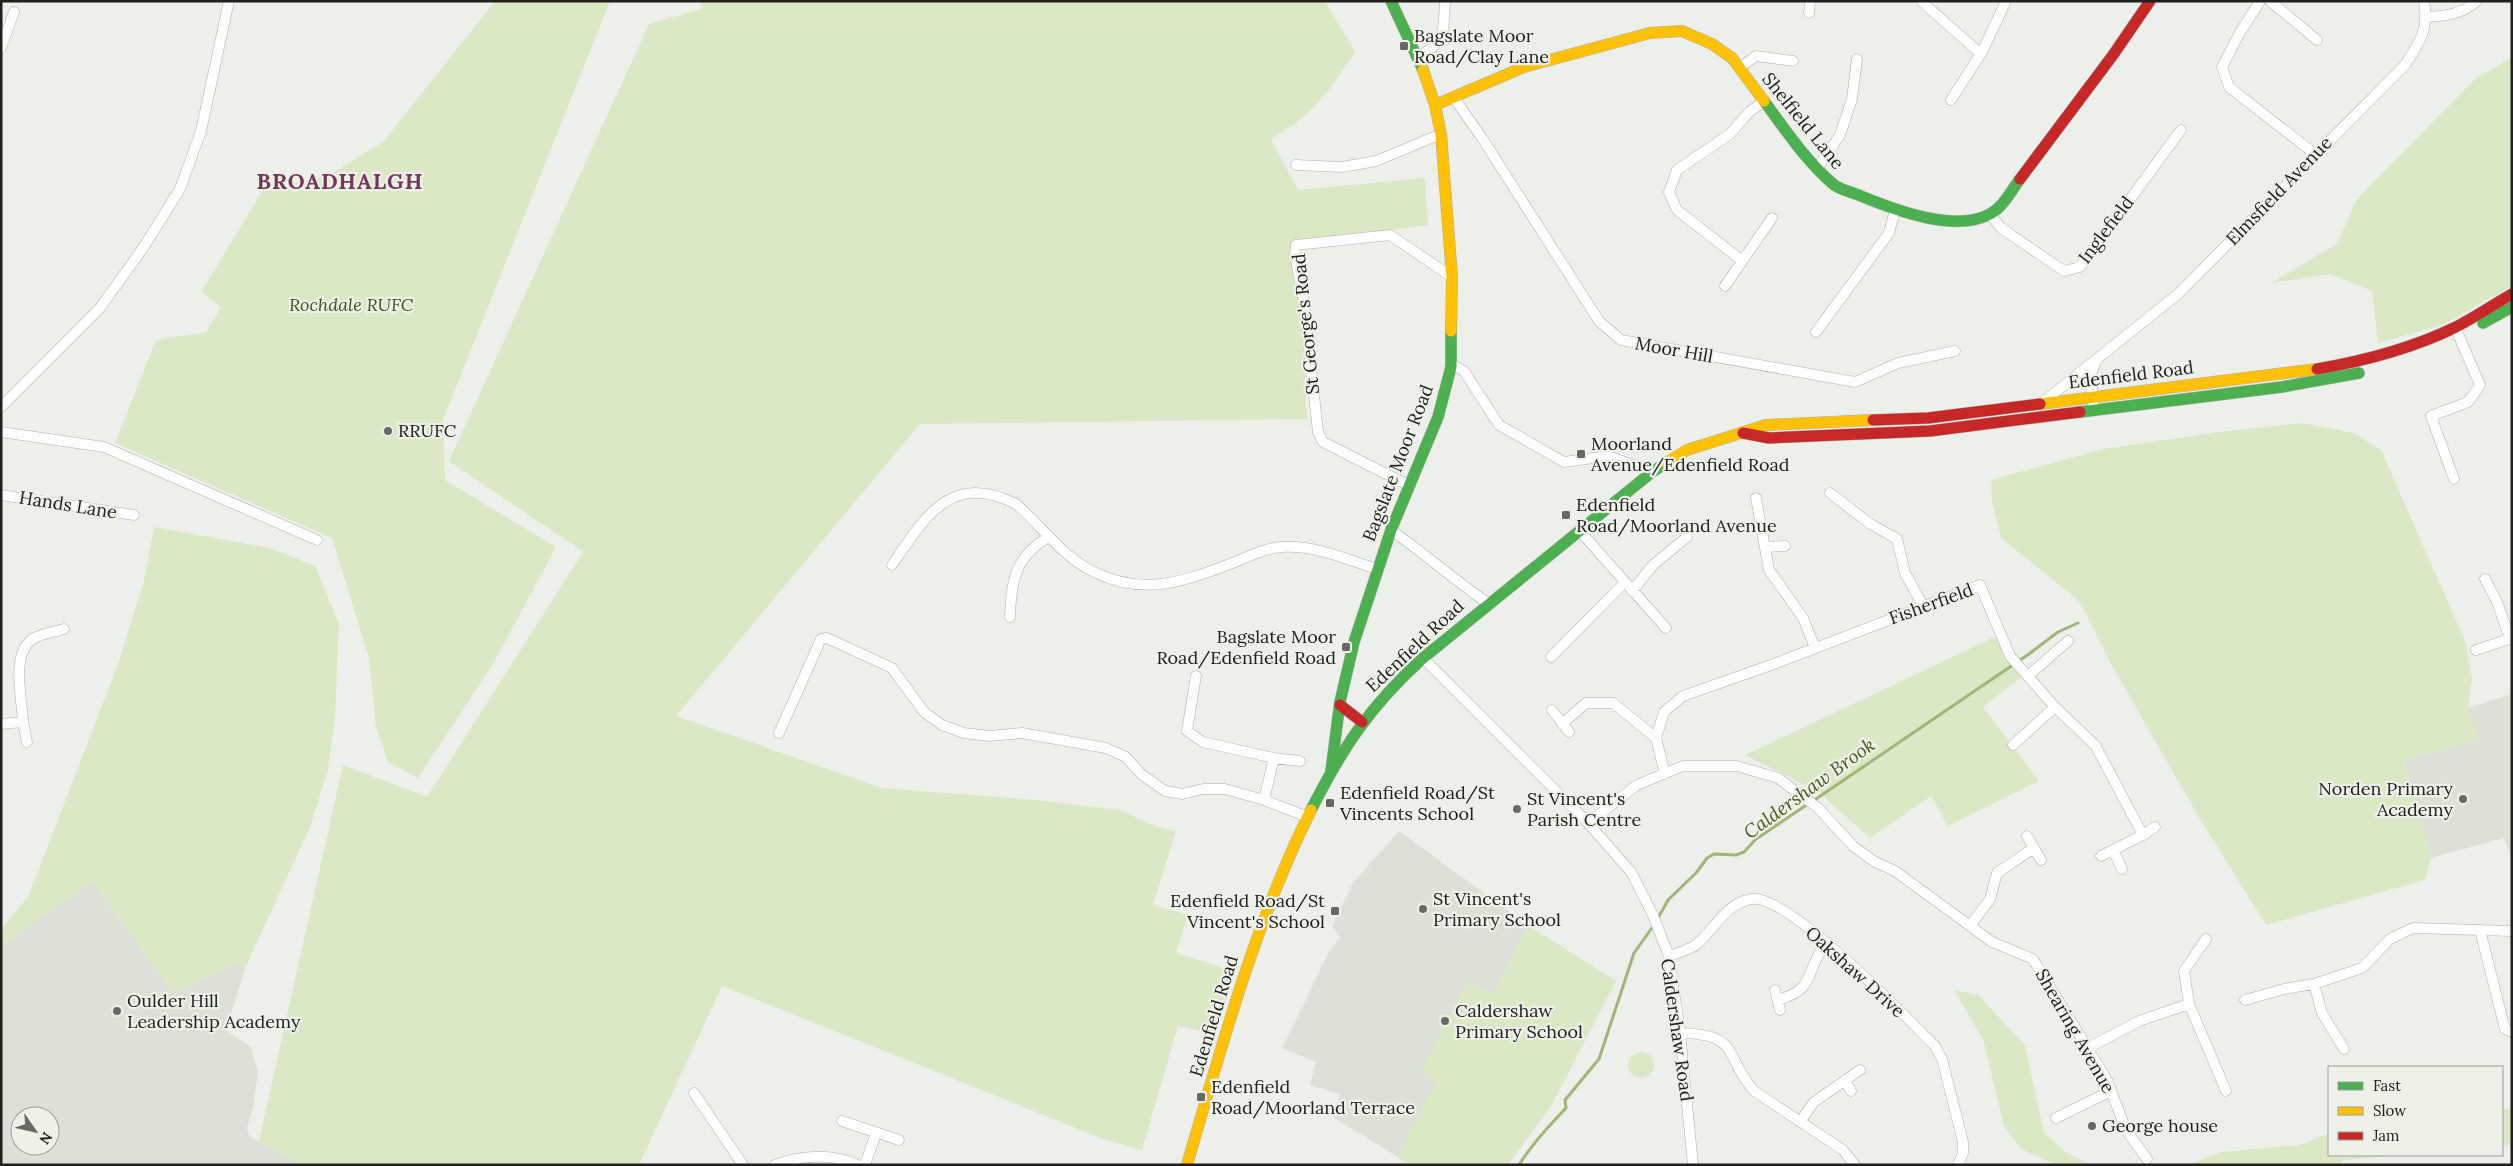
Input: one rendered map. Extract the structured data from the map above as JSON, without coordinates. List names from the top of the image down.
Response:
{
  "streets": {
    "main road": ["Shelfield Lane", "Edenfield Road", "Bagslate Moor Road"],
    "street": [
      "Elmsfield Avenue",
      "Inglefield",
      "St George's Road",
      "Moor Hill",
      "Hands Lane",
      "Fisherfield",
      "Oakshaw Drive",
      "Caldershaw Road",
      "Shearing Avenue"
    ]
  },
  "crossings": [
    ["Shelfield Lane", "Inglefield"],
    ["Shelfield Lane", "Moor Hill"],
    ["Shelfield Lane", "Bagslate Moor Road"],
    ["Elmsfield Avenue", "Edenfield Road"],
    ["St George's Road", "Bagslate Moor Road"],
    ["Edenfield Road", "Bagslate Moor Road"],
    ["Edenfield Road", "Caldershaw Road"],
    ["Oakshaw Drive", "Caldershaw Road"],
    ["Caldershaw Road", "Shearing Avenue"]
  ],
  "districts": ["BROADHALGH"],
  "water": ["Caldershaw Brook"],
  "parks": ["Rochdale RUFC"],
  "places": {
    "transit": [
      "Bagslate Moor Road/Clay Lane",
      "Moorland Avenue/Edenfield Road",
      "Edenfield Road/Moorland Avenue",
      "Bagslate Moor Road/Edenfield Road",
      "Edenfield Road/St Vincents School",
      "Edenfield Road/St Vincent's School",
      "Edenfield Road/Moorland Terrace"
    ],
    "other": [
      "RRUFC",
      "Norden Primary Academy",
      "St Vincent's Parish Centre",
      "St Vincent's Primary School",
      "Oulder Hill Leadership Academy",
      "Caldershaw Primary School",
      "George house"
    ]
  },
  "legend": ["Fast", "Slow", "Jam"],
  "north": "bottom right"
}
